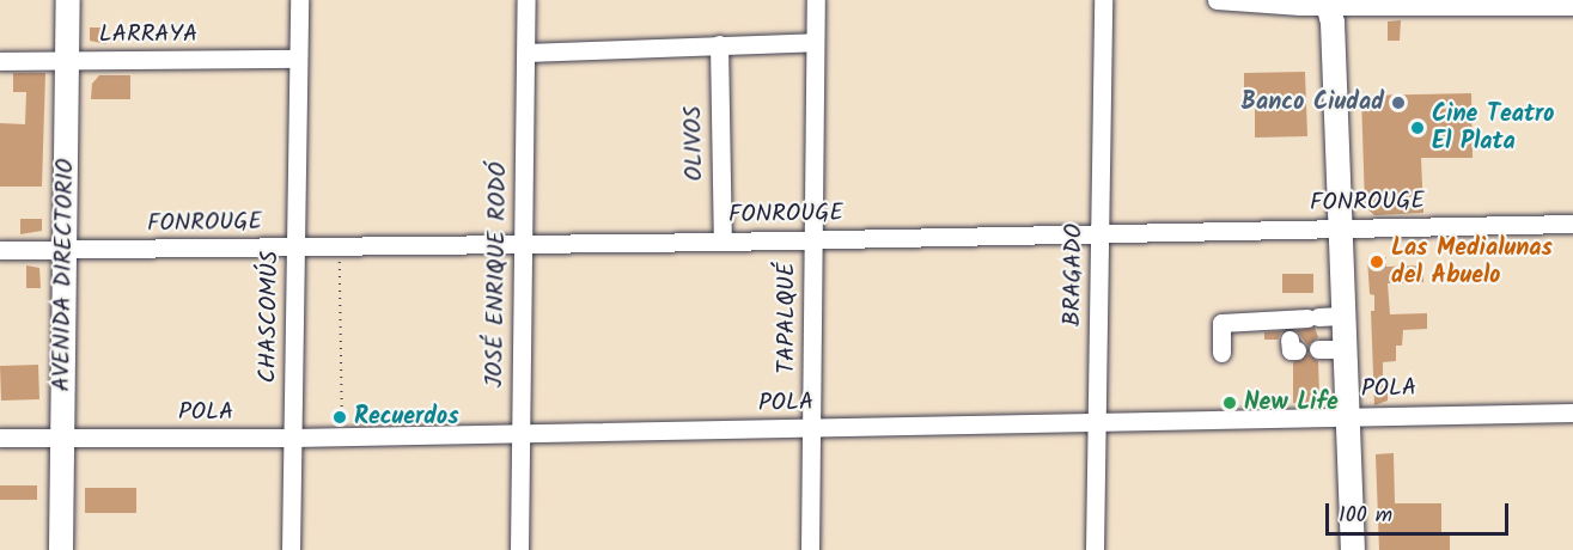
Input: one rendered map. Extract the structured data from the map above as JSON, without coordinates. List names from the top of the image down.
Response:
{
  "streets": {
    "main road": ["AVENIDA DIRECTORIO"],
    "street": [
      "LARRAYA",
      "OLIVOS",
      "FONROUGE",
      "JOSÉ ENRIQUE RODÓ",
      "BRAGADO",
      "CHASCOMÚS",
      "TAPALQUÉ",
      "POLA"
    ]
  },
  "crossings": [
    ["LARRAYA", "AVENIDA DIRECTORIO"],
    ["LARRAYA", "CHASCOMÚS"],
    ["OLIVOS", "FONROUGE"],
    ["FONROUGE", "AVENIDA DIRECTORIO"],
    ["FONROUGE", "JOSÉ ENRIQUE RODÓ"],
    ["FONROUGE", "BRAGADO"],
    ["FONROUGE", "CHASCOMÚS"],
    ["FONROUGE", "TAPALQUÉ"],
    ["AVENIDA DIRECTORIO", "POLA"],
    ["JOSÉ ENRIQUE RODÓ", "POLA"],
    ["BRAGADO", "POLA"],
    ["CHASCOMÚS", "POLA"],
    ["TAPALQUÉ", "POLA"]
  ],
  "places": [
    "Banco Ciudad",
    "Cine Teatro El Plata",
    "Las Medialunas del Abuelo",
    "New Life",
    "Recuerdos"
  ],
  "scale_bar": "100 m"
}
